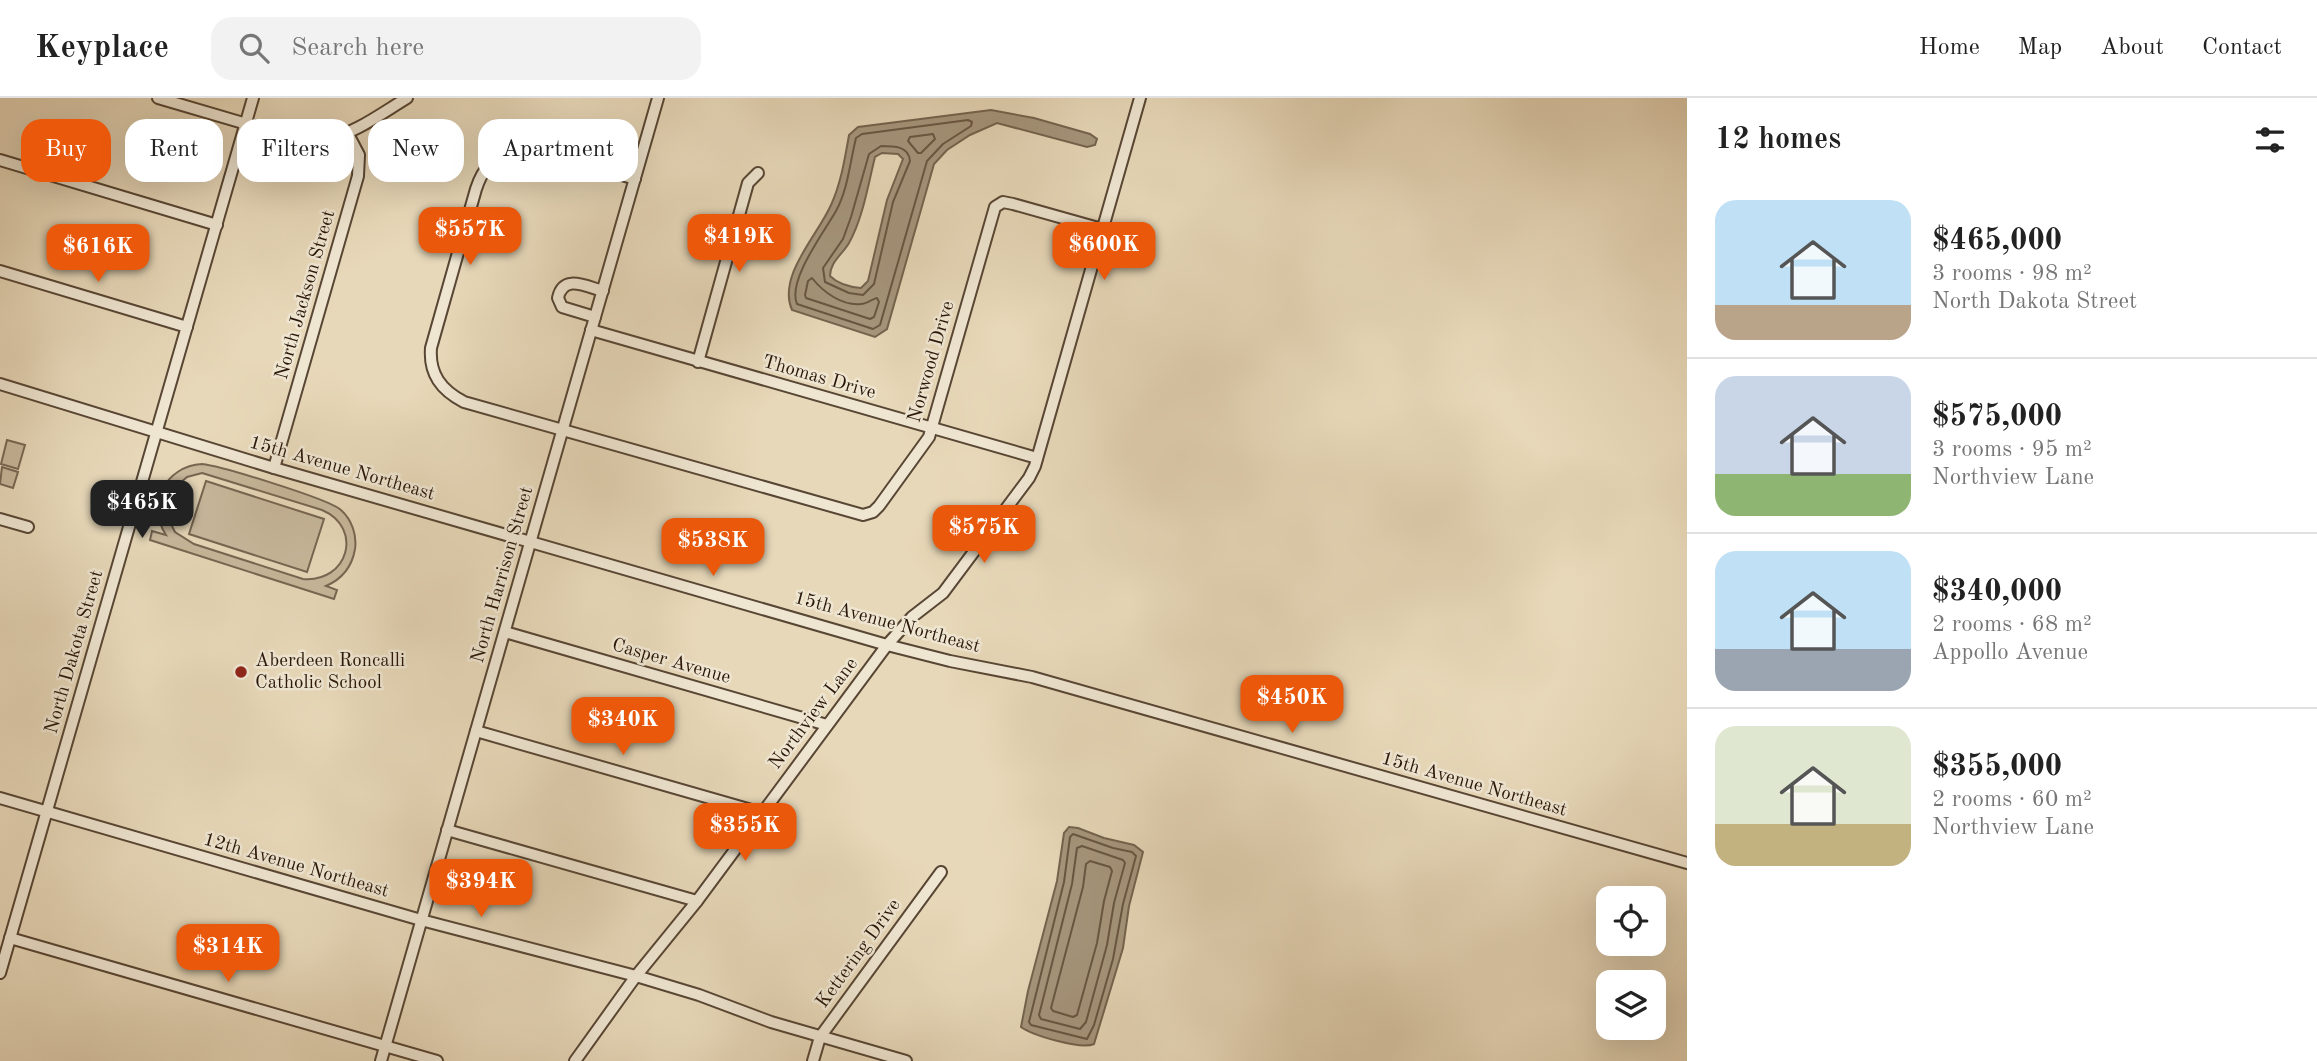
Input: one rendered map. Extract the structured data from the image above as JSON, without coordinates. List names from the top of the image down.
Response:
{
  "streets": {
    "street": [
      "North Jackson Street",
      "Norwood Drive",
      "Thomas Drive",
      "15th Avenue Northeast",
      "North Harrison Street",
      "North Dakota Street",
      "Casper Avenue",
      "Northview Lane",
      "12th Avenue Northeast",
      "Kettering Drive"
    ]
  },
  "crossings": [
    ["North Jackson Street", "15th Avenue Northeast"],
    ["Norwood Drive", "Thomas Drive"],
    ["Norwood Drive", "North Harrison Street"],
    ["Norwood Drive", "Northview Lane"],
    ["Thomas Drive", "North Harrison Street"],
    ["Thomas Drive", "Northview Lane"],
    ["15th Avenue Northeast", "North Harrison Street"],
    ["15th Avenue Northeast", "North Dakota Street"],
    ["15th Avenue Northeast", "Northview Lane"],
    ["North Harrison Street", "Casper Avenue"],
    ["North Harrison Street", "12th Avenue Northeast"],
    ["North Dakota Street", "12th Avenue Northeast"],
    ["Casper Avenue", "Northview Lane"],
    ["Northview Lane", "12th Avenue Northeast"],
    ["12th Avenue Northeast", "Kettering Drive"]
  ],
  "places": ["Aberdeen Roncalli Catholic School"],
  "page": {
    "header": "Keyplace",
    "search": "Search here",
    "nav": [
      "Home",
      "Map",
      "About",
      "Contact"
    ],
    "heading": "12 homes",
    "chip": [
      "Buy",
      "Rent",
      "Filters",
      "New",
      "Apartment"
    ],
    "list": [
      {
        "name": "$465,000",
        "note": "3 rooms · 98 m² · North Dakota Street"
      },
      {
        "name": "$575,000",
        "note": "3 rooms · 95 m² · Northview Lane"
      },
      {
        "name": "$340,000",
        "note": "2 rooms · 68 m² · Appollo Avenue"
      },
      {
        "name": "$355,000",
        "note": "2 rooms · 60 m² · Northview Lane"
      }
    ],
    "price": [
      "$557K",
      "$419K",
      "$600K",
      "$616K",
      "$465K",
      "$575K",
      "$538K",
      "$450K",
      "$340K",
      "$355K",
      "$394K",
      "$314K"
    ]
  }
}
